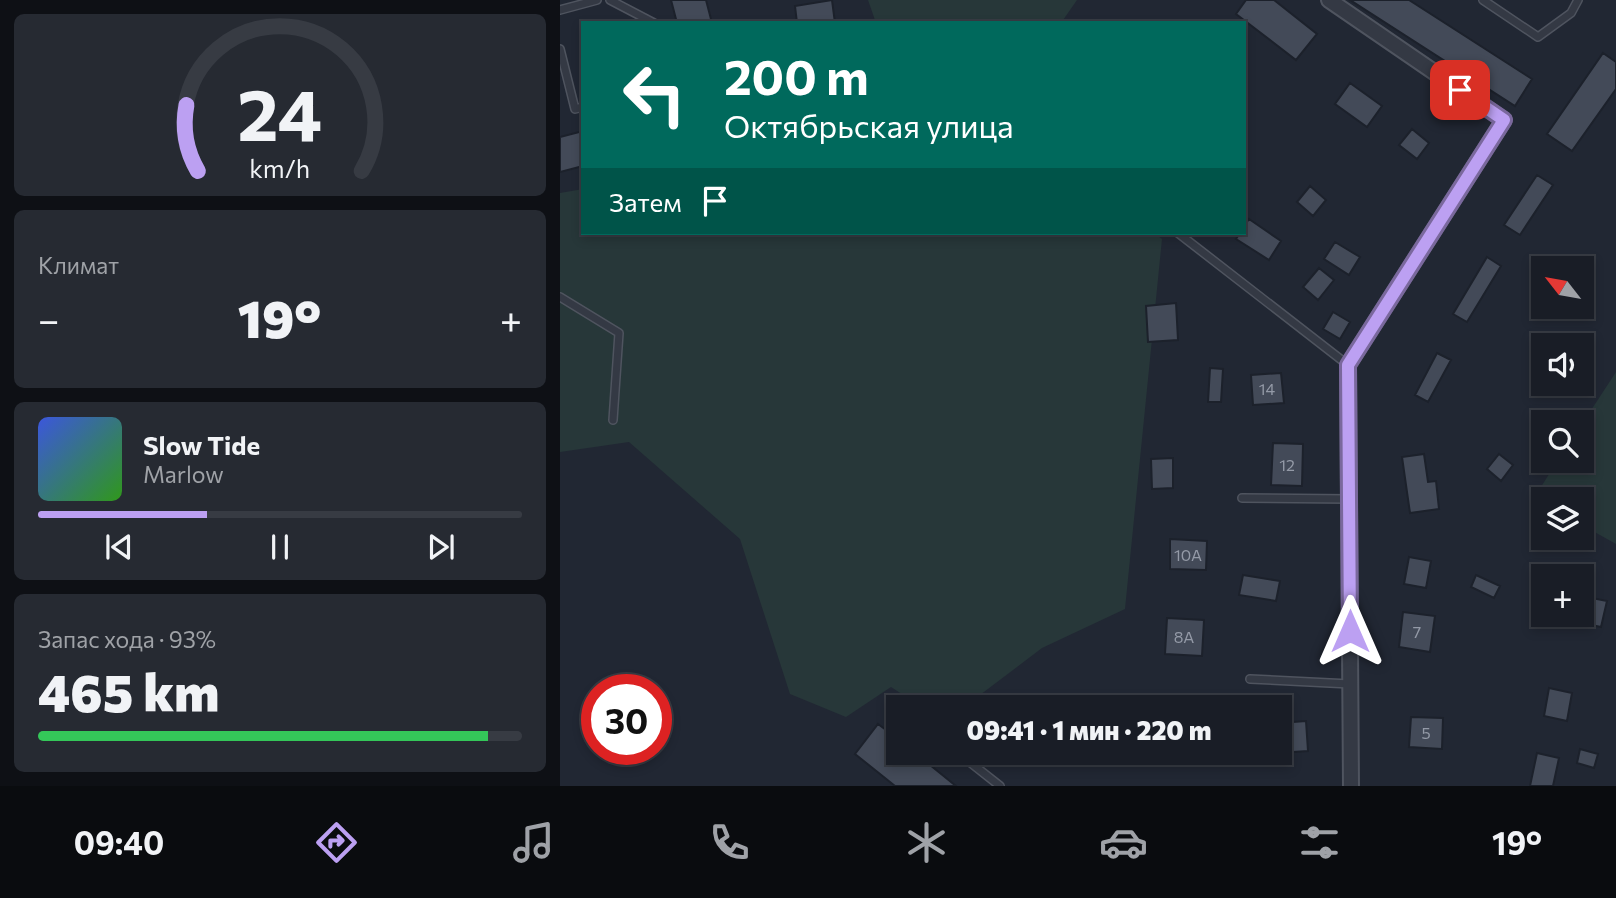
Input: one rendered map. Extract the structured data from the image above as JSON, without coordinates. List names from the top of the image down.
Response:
{
  "house_numbers": [
    "14",
    "12",
    "10А",
    "7",
    "8А",
    "5"
  ],
  "north": "top left",
  "page": {
    "turn": ["200 m", "Октябрьская улица"],
    "then": "Затем",
    "tile": [
      "Климат",
      ["Запас хода · 93%", "465 km"]
    ],
    "map_buttons": "+",
    "heat": ["−", "19°", "+"],
    "song": ["Slow Tide", "Marlow"],
    "limit": "30",
    "trip": "09:41 · 1 мин · 220 m",
    "tabs": ["09:40", "19°"],
    "gauge": ["24", "km/h"]
  }
}
